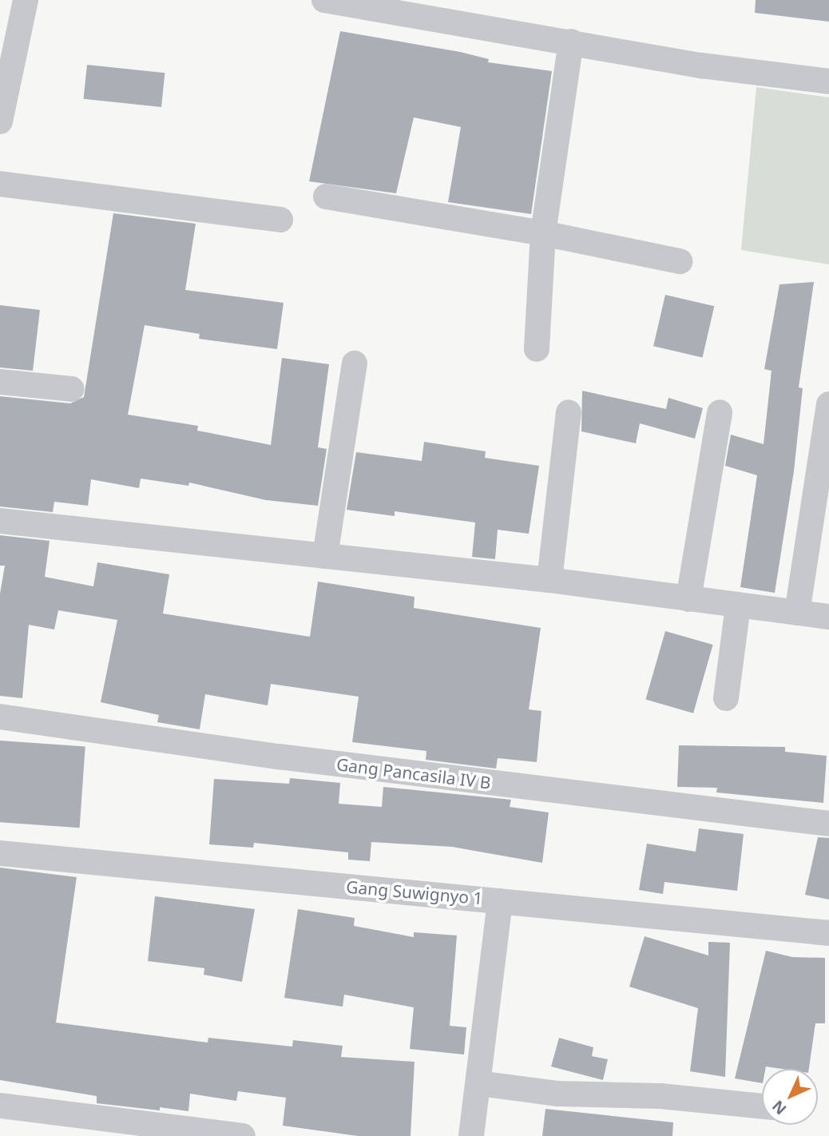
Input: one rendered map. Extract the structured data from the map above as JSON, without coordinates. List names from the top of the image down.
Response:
{
  "streets": {
    "street": ["Gang Pancasila IV B", "Gang Suwignyo 1"]
  },
  "north": "bottom left"
}
